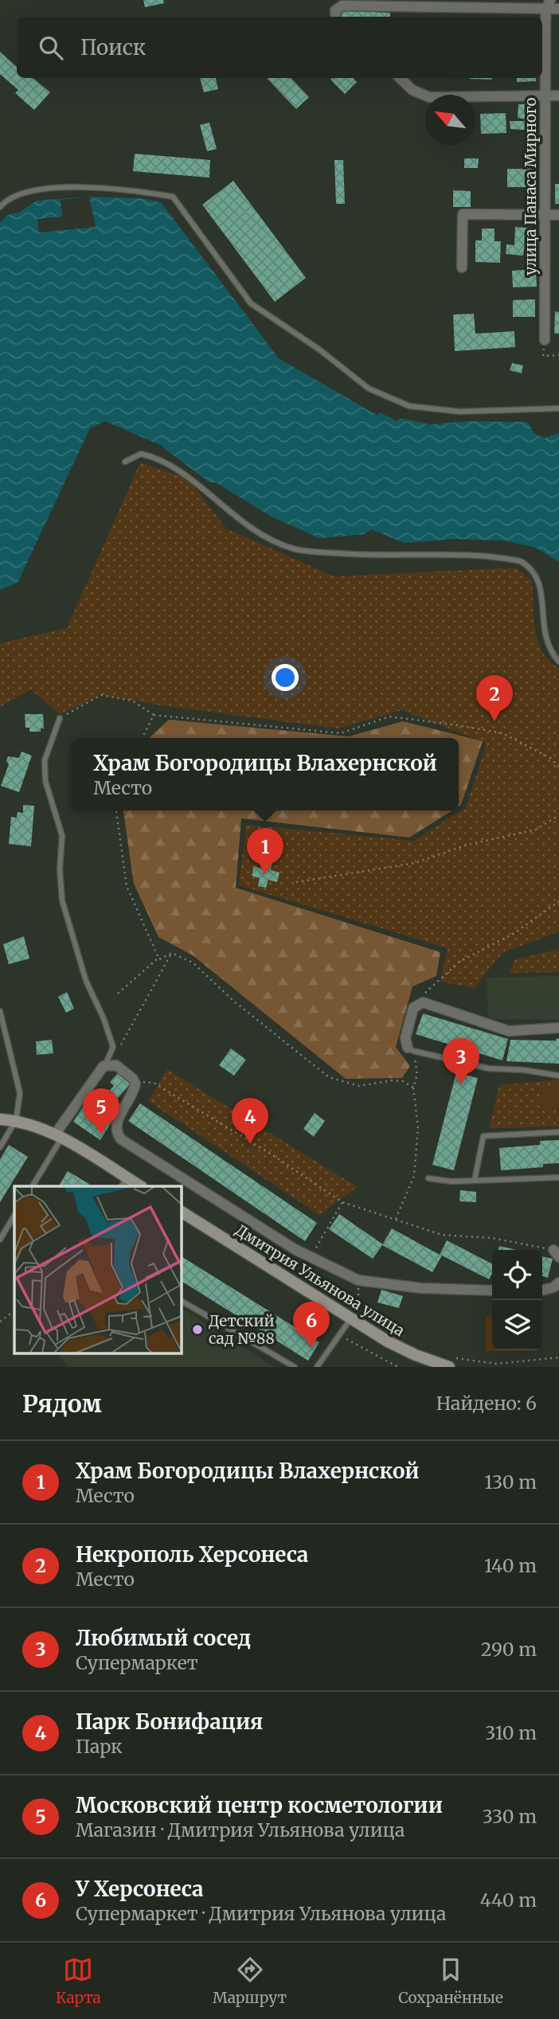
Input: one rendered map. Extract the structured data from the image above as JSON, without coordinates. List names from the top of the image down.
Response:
{
  "streets": {
    "main road": ["Дмитрия Ульянова улица"],
    "street": ["улица Панаса Мирного"]
  },
  "places": ["Детский сад №88"],
  "north": "top left",
  "page": {
    "search": "Поиск",
    "pins": [
      "2",
      "1",
      "3",
      "5",
      "4",
      "6"
    ],
    "popup": ["Храм Богородицы Влахернской", "Место"],
    "heading": ["Рядом", "Найдено: 6"],
    "list": [
      {
        "mark": "1",
        "name": "Храм Богородицы Влахернской",
        "note": "Место",
        "value": "130 m"
      },
      {
        "mark": "2",
        "name": "Некрополь Херсонеса",
        "note": "Место",
        "value": "140 m"
      },
      {
        "mark": "3",
        "name": "Любимый сосед",
        "note": "Супермаркет",
        "value": "290 m"
      },
      {
        "mark": "4",
        "name": "Парк Бонифация",
        "note": "Парк",
        "value": "310 m"
      },
      {
        "mark": "5",
        "name": "Московский центр косметологии",
        "note": "Магазин · Дмитрия Ульянова улица",
        "value": "330 m"
      },
      {
        "mark": "6",
        "name": "У Херсонеса",
        "note": "Супермаркет · Дмитрия Ульянова улица",
        "value": "440 m"
      }
    ],
    "nav": ["Карта", "Маршрут", "Сохранённые"]
  }
}
